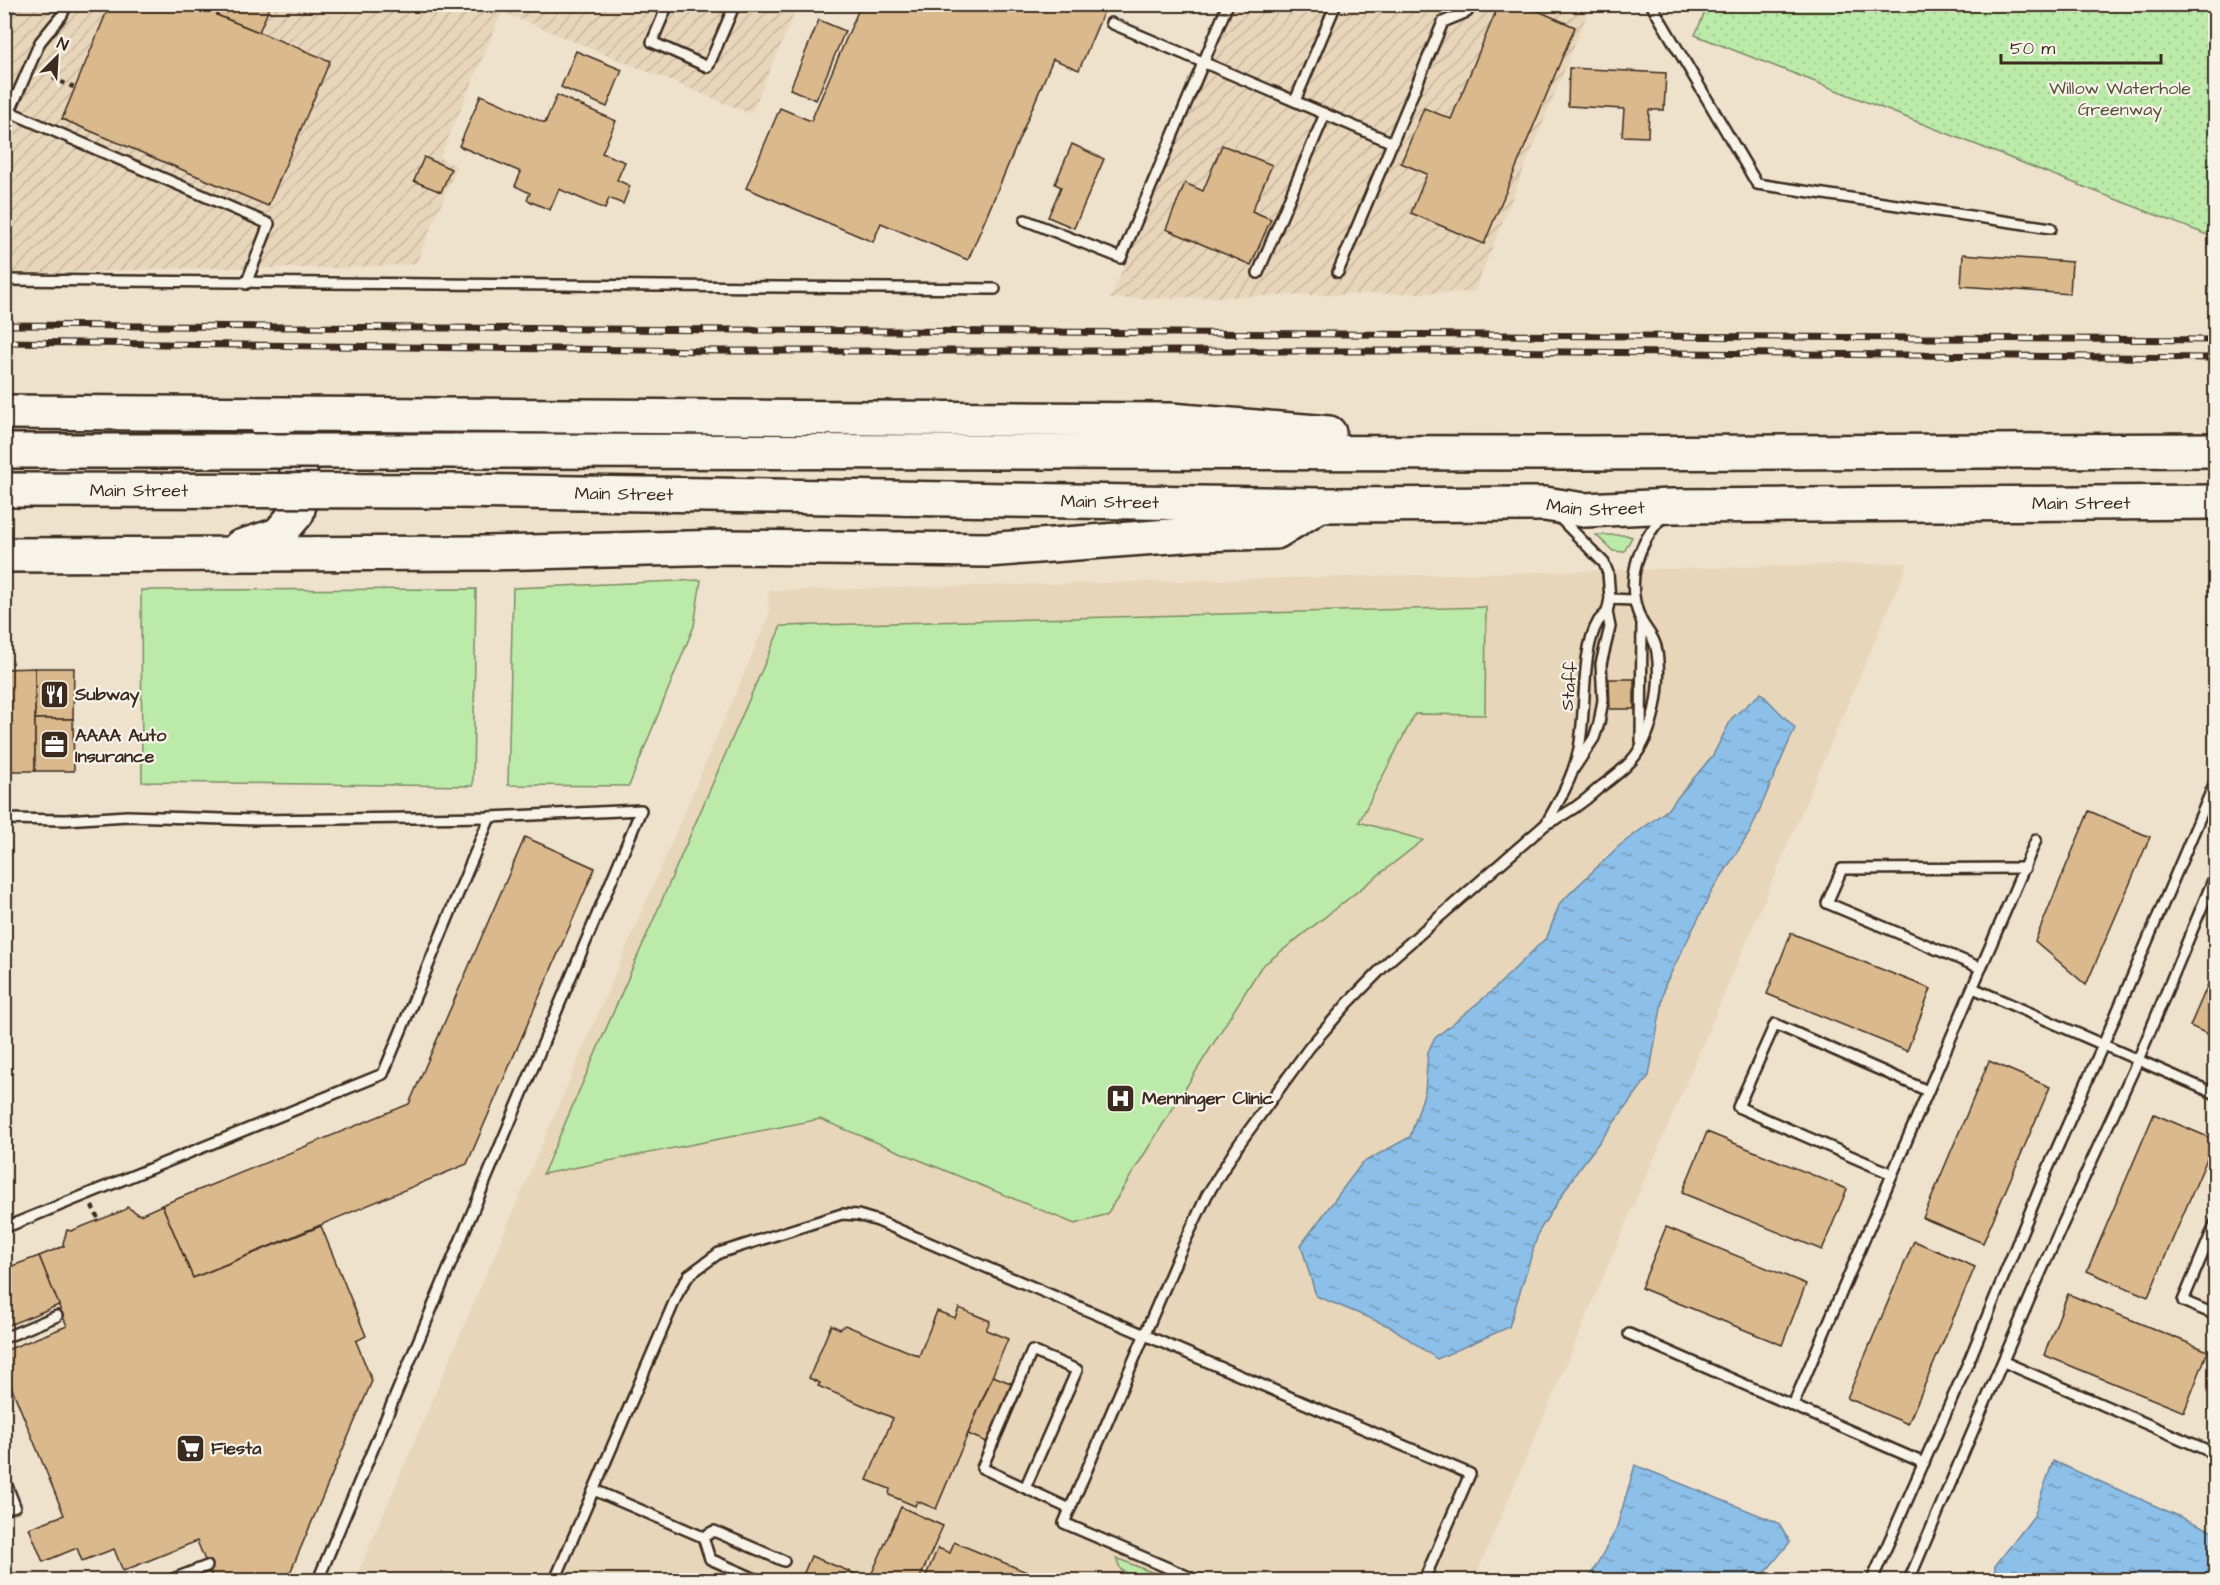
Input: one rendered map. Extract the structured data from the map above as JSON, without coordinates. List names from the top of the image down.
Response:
{
  "streets": {
    "highway": ["Main Street"],
    "lane": ["Staff"]
  },
  "parks": ["Willow Waterhole Greenway"],
  "places": {
    "restaurant": ["Subway"],
    "office": ["AAAA Auto Insurance"],
    "hospital": ["Menninger Clinic"],
    "supermarket": ["Fiesta"]
  },
  "scale_bar": "50 m",
  "north": "top right"
}
